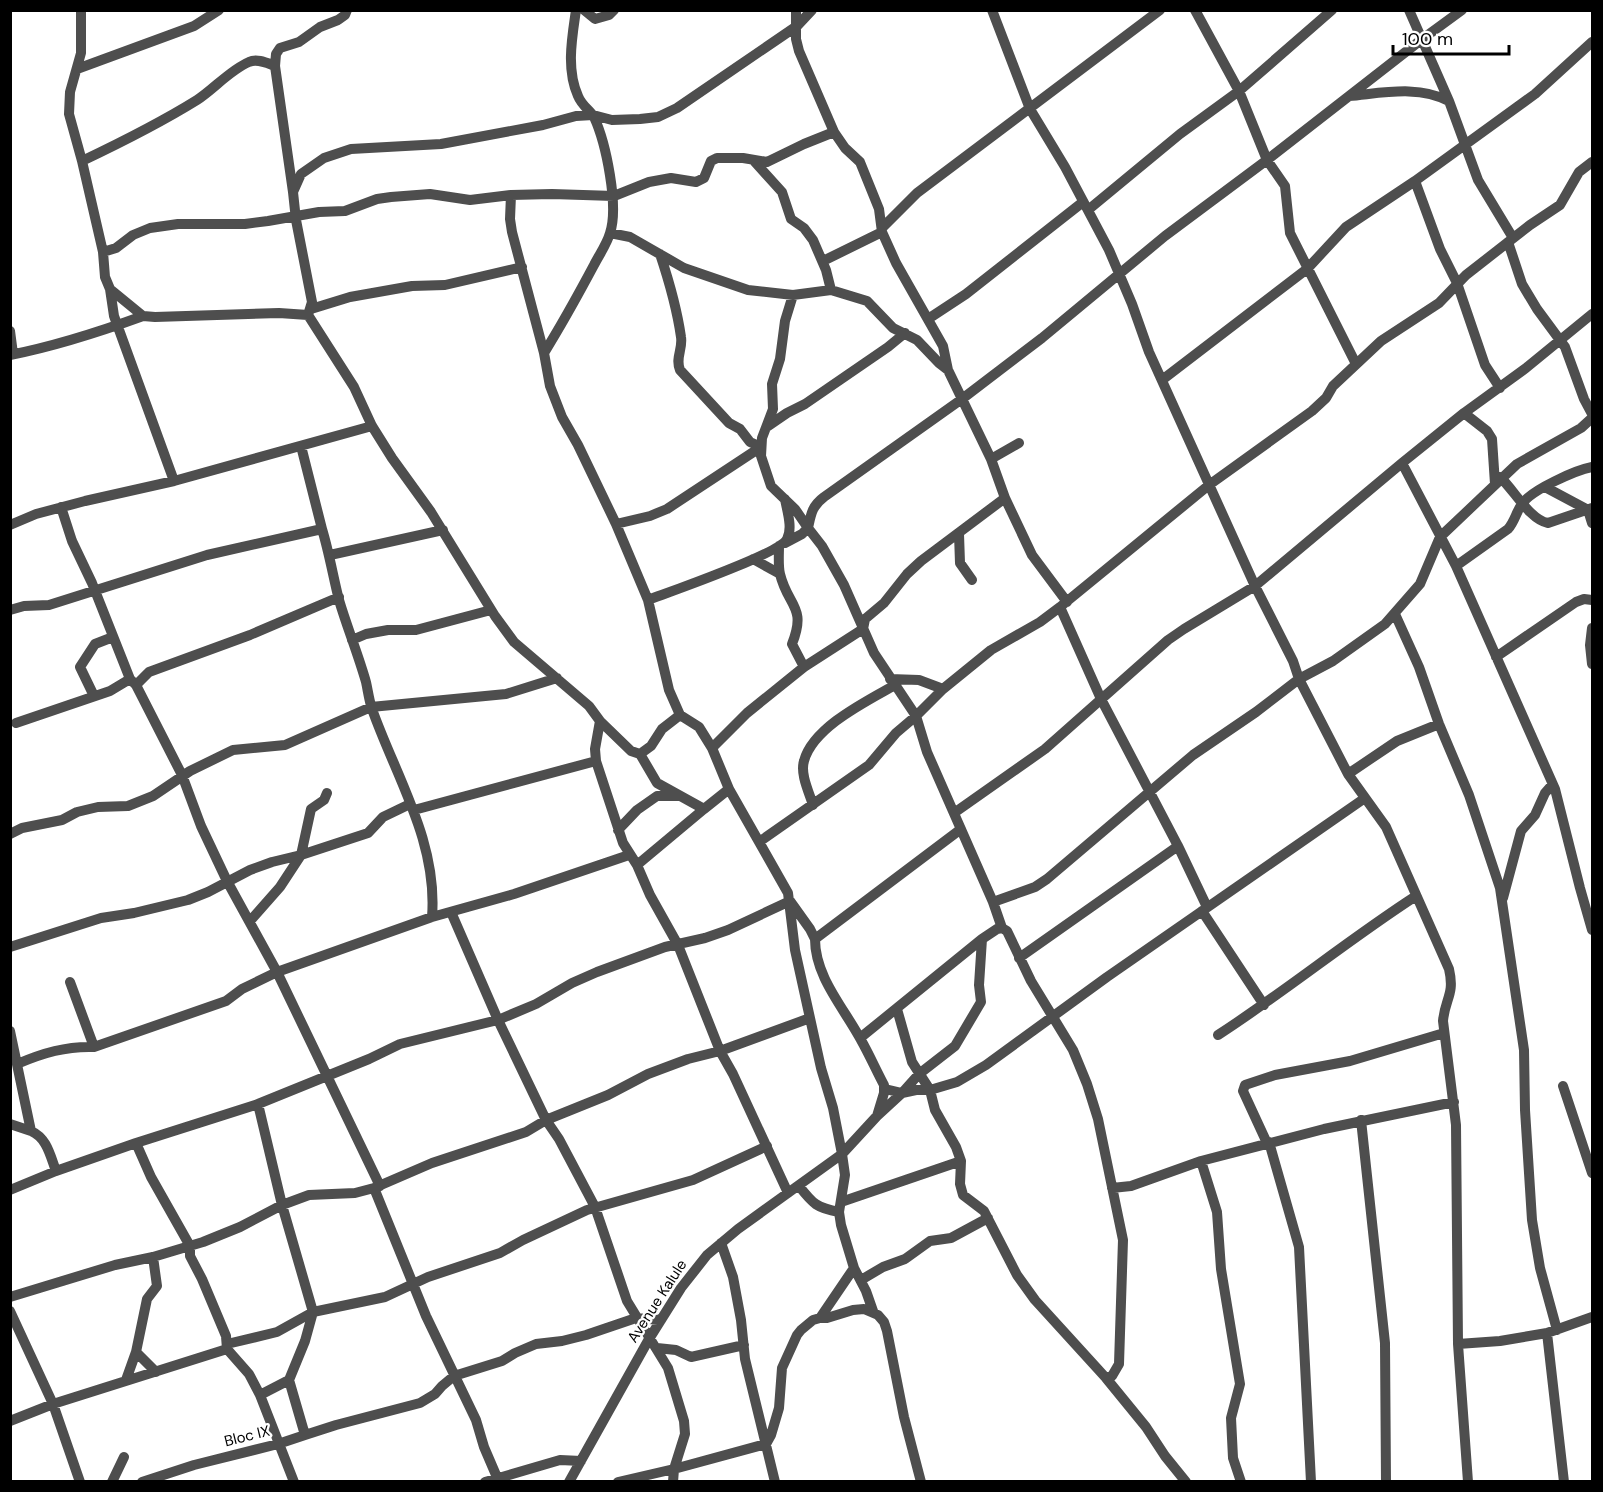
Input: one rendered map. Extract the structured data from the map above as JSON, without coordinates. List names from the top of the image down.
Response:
{
  "streets": {
    "street": ["Avenue Kalule", "Bloc IX"]
  },
  "scale_bar": "100 m"
}
